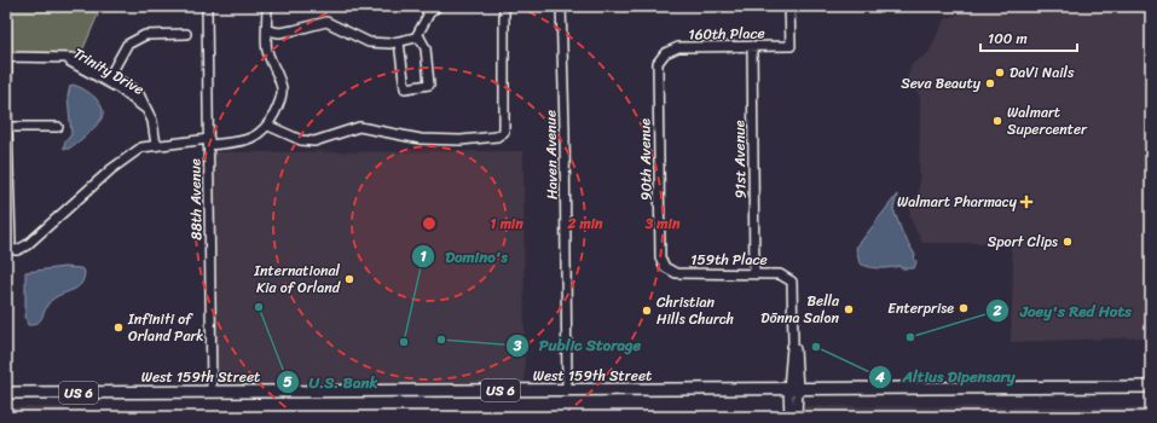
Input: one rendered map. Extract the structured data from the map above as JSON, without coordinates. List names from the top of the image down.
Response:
{
  "streets": {
    "main road": ["West 159th Street", "US 6"],
    "street": [
      "160th Place",
      "Trinity Drive",
      "Haven Avenue",
      "90th Avenue",
      "91st Avenue",
      "88th Avenue",
      "159th Place"
    ]
  },
  "crossings": [
    ["160th Place", "90th Avenue"],
    ["160th Place", "91st Avenue"],
    ["Haven Avenue", "West 159th Street"],
    ["90th Avenue", "159th Place"],
    ["91st Avenue", "159th Place"],
    ["88th Avenue", "West 159th Street"],
    ["159th Place", "West 159th Street"]
  ],
  "places": {
    "other": [
      "DaVi Nails",
      "Seva Beauty",
      "Walmart Supercenter",
      "Sport Clips",
      "International Kia of Orland",
      "U.S. Bank",
      "Enterprise",
      "Bella Dōnna Salon",
      "Christian Hills Church",
      "Infiniti of Orland Park",
      "Joey's Red Hots",
      "Public Storage",
      "Domino's",
      "Altius Dipensary"
    ],
    "health": ["Walmart Pharmacy"]
  },
  "scale_bar": "100 m",
  "rings": ["1 min", "2 min", "3 min"]
}
